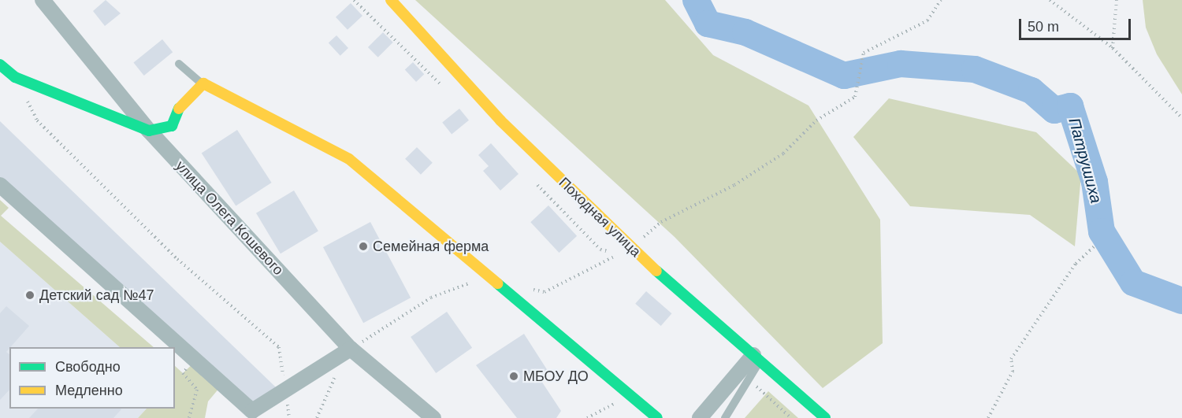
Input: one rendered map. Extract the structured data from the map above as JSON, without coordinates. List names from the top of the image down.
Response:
{
  "streets": {
    "street": ["Походная улица", "улица Олега Кошевого"]
  },
  "water": ["Патрушиха"],
  "places": ["Семейная ферма", "Детский сад №47", "МБОУ ДО"],
  "legend": ["Свободно", "Медленно"],
  "scale_bar": "50 m"
}
